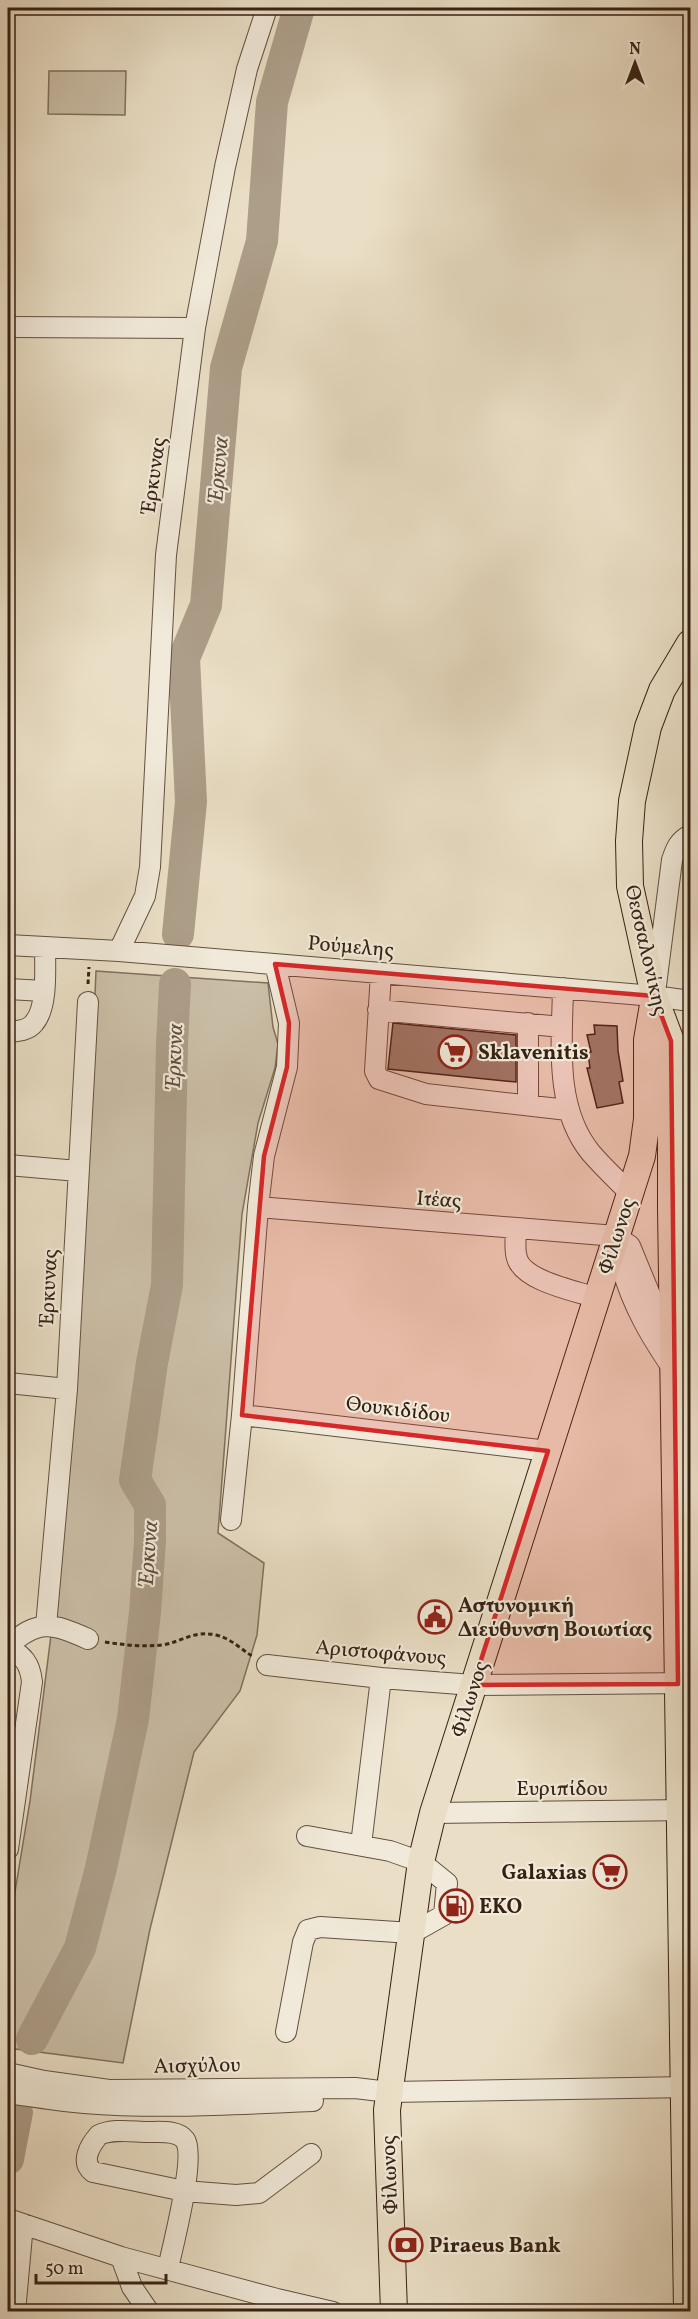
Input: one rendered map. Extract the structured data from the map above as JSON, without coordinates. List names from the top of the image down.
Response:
{
  "streets": {
    "main road": ["Θεσσαλονίκης", "Φίλωνος"],
    "street": [
      "Έρκυνας",
      "Ρούμελης",
      "Ιτέας",
      "Θουκιδίδου",
      "Αριστοφάνους",
      "Ευριπίδου",
      "Αισχύλου"
    ]
  },
  "crossings": [
    ["Έρκυνας", "Ρούμελης"],
    ["Ρούμελης", "Θεσσαλονίκης"],
    ["Ρούμελης", "Φίλωνος"],
    ["Θεσσαλονίκης", "Φίλωνος"],
    ["Θεσσαλονίκης", "Αριστοφάνους"],
    ["Θεσσαλονίκης", "Ευριπίδου"],
    ["Θεσσαλονίκης", "Αισχύλου"],
    ["Ιτέας", "Φίλωνος"],
    ["Φίλωνος", "Θουκιδίδου"],
    ["Φίλωνος", "Αριστοφάνους"],
    ["Φίλωνος", "Ευριπίδου"],
    ["Φίλωνος", "Αισχύλου"]
  ],
  "water": ["Έρκυνα"],
  "places": {
    "supermarket": ["Sklavenitis", "Galaxias"],
    "public building": ["Αστυνομική Διεύθυνση Βοιωτίας"],
    "fuel station": ["EKO"],
    "bank": ["Piraeus Bank"]
  },
  "scale_bar": "50 m",
  "north": "top"
}
